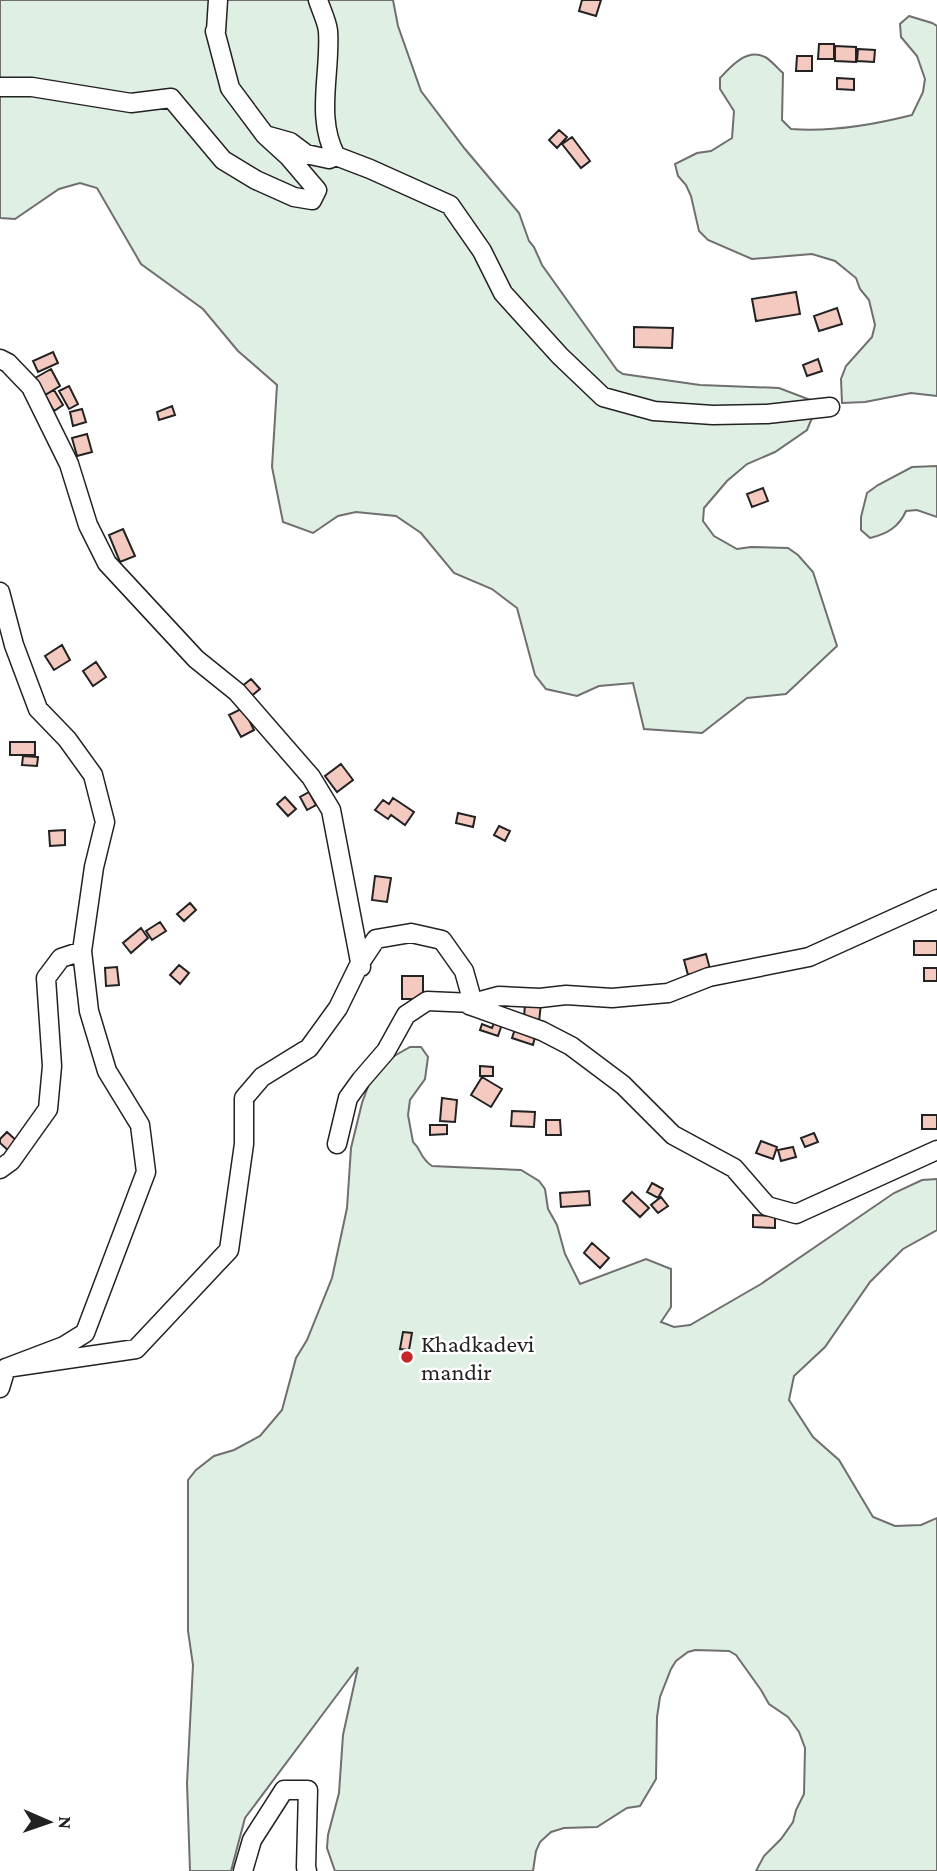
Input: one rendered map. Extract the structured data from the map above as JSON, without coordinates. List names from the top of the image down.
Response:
{
  "places": ["Khadkadevi mandir"],
  "north": "right"
}
